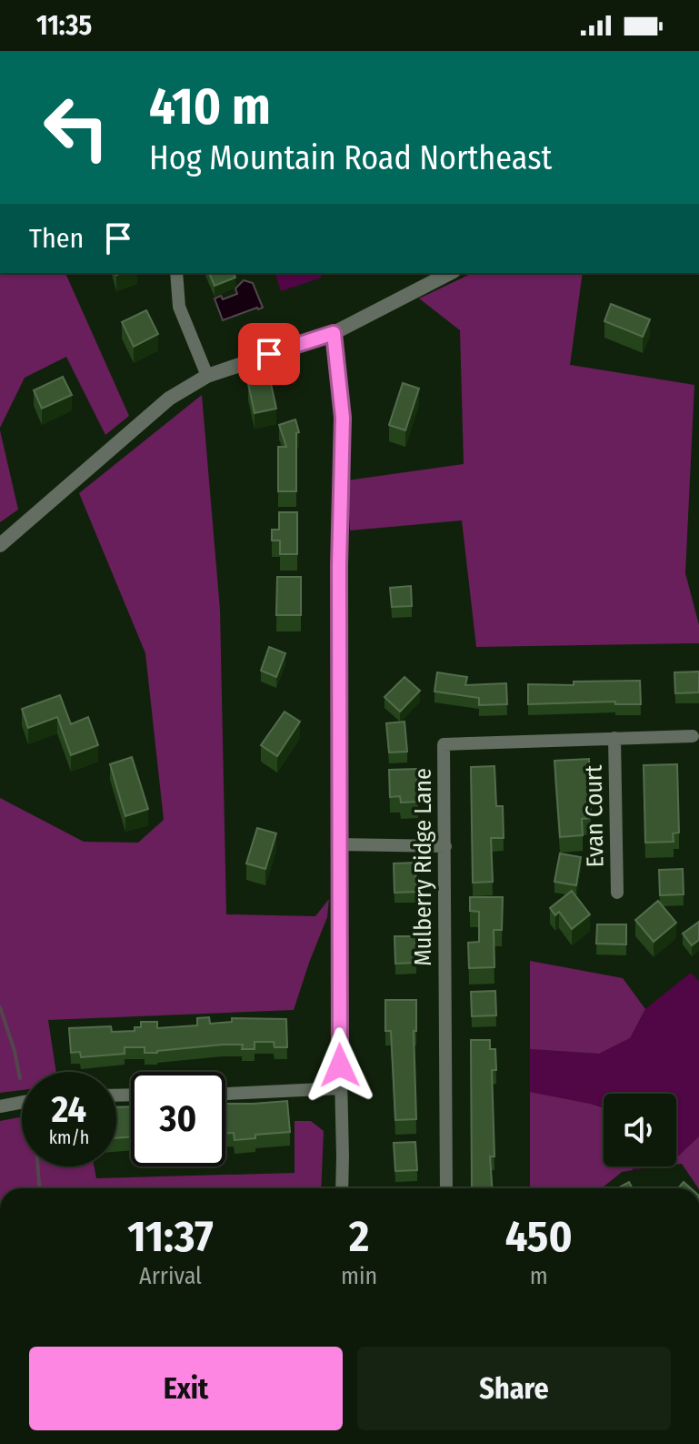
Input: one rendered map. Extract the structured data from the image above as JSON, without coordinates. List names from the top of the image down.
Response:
{
  "streets": {
    "street": ["Evan Court", "Mulberry Ridge Lane"]
  },
  "crossings": [
    ["Evan Court", "Mulberry Ridge Lane"]
  ],
  "page": {
    "status": "11:35",
    "turn": ["410 m", "Hog Mountain Road Northeast"],
    "then": "Then",
    "speed": "24 km/h",
    "limit": "30",
    "eta": [
      "11:37",
      "Arrival",
      "2",
      "min",
      "450",
      "m"
    ],
    "buttons": ["Exit", "Share"]
  }
}
